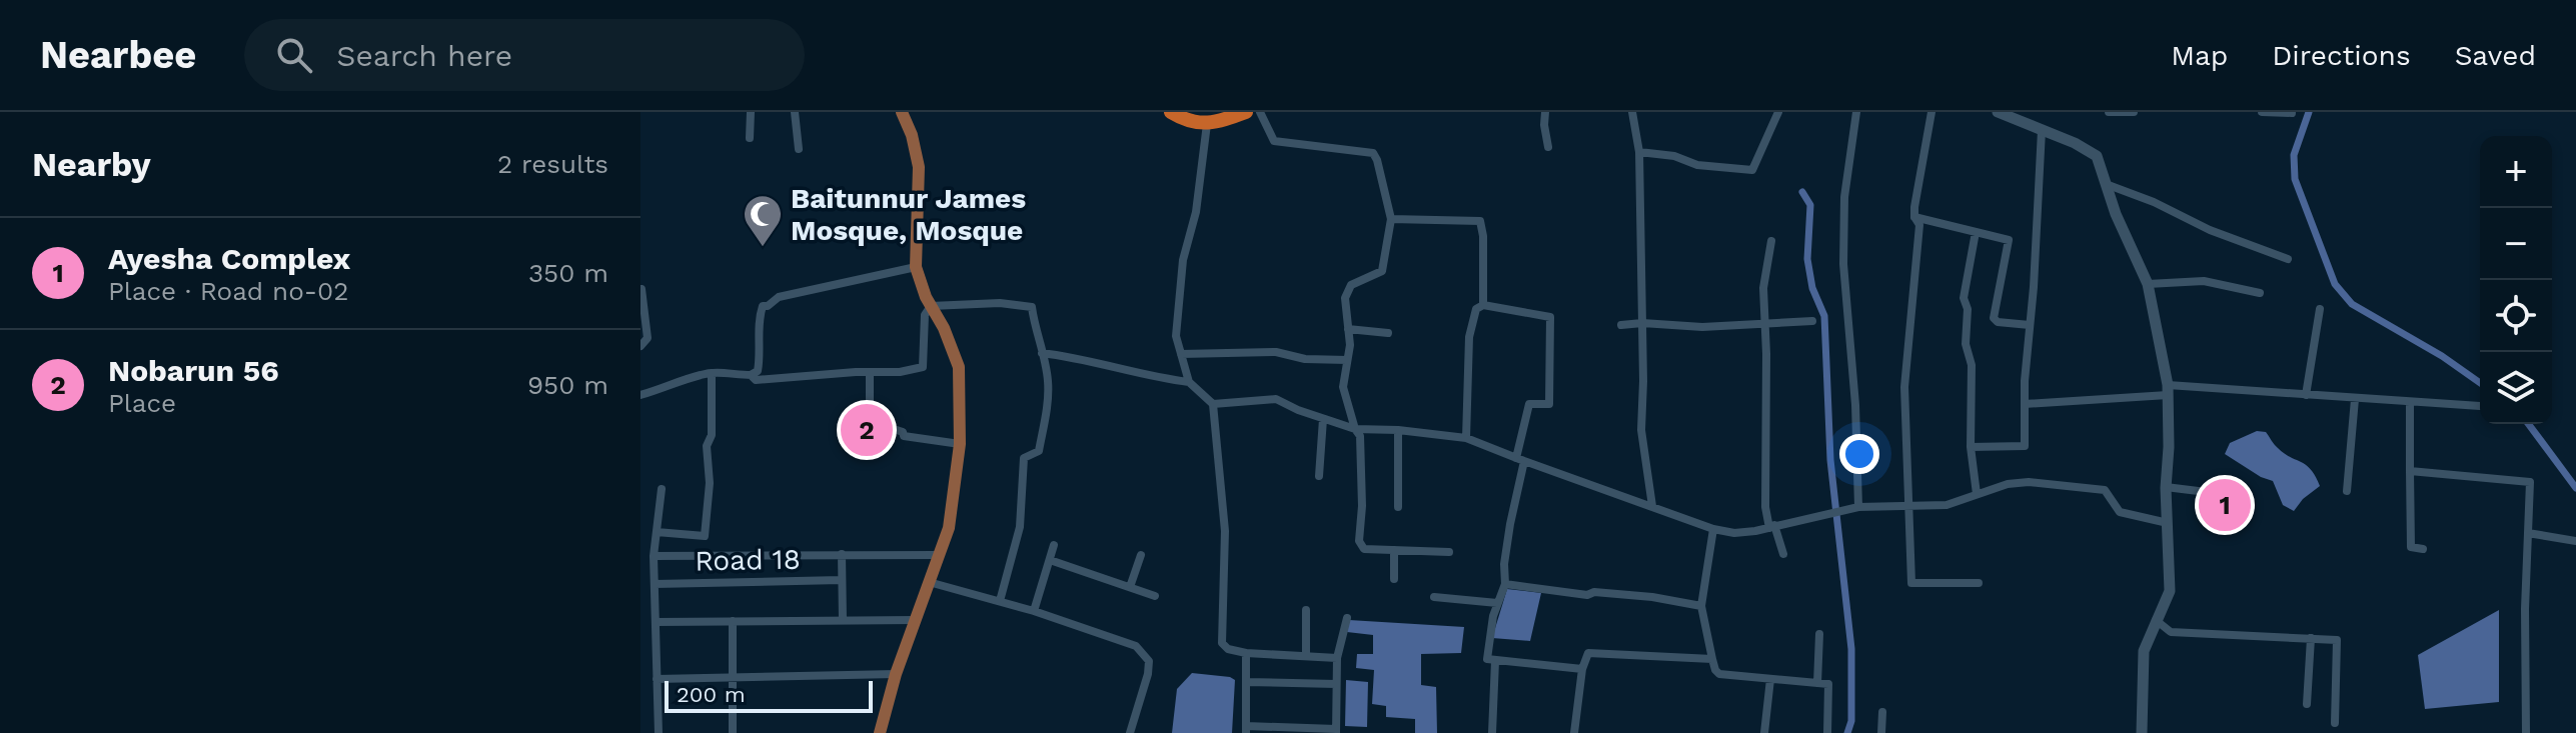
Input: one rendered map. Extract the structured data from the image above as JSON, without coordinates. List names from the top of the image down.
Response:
{
  "streets": {
    "street": ["Road 18"]
  },
  "places": {
    "mosque": ["Baitunnur James Mosque, Mosque"]
  },
  "scale_bar": "200 m",
  "page": {
    "header": "Nearbee",
    "search": "Search here",
    "nav": ["Map", "Directions", "Saved"],
    "heading": ["Nearby", "2 results"],
    "map_buttons": ["+", "−"],
    "list": [
      {
        "mark": "1",
        "name": "Ayesha Complex",
        "note": "Place · Road no-02",
        "value": "350 m"
      },
      {
        "mark": "2",
        "name": "Nobarun 56",
        "note": "Place",
        "value": "950 m"
      }
    ],
    "pins": ["2", "1"],
    "scale": "200 m"
  }
}
